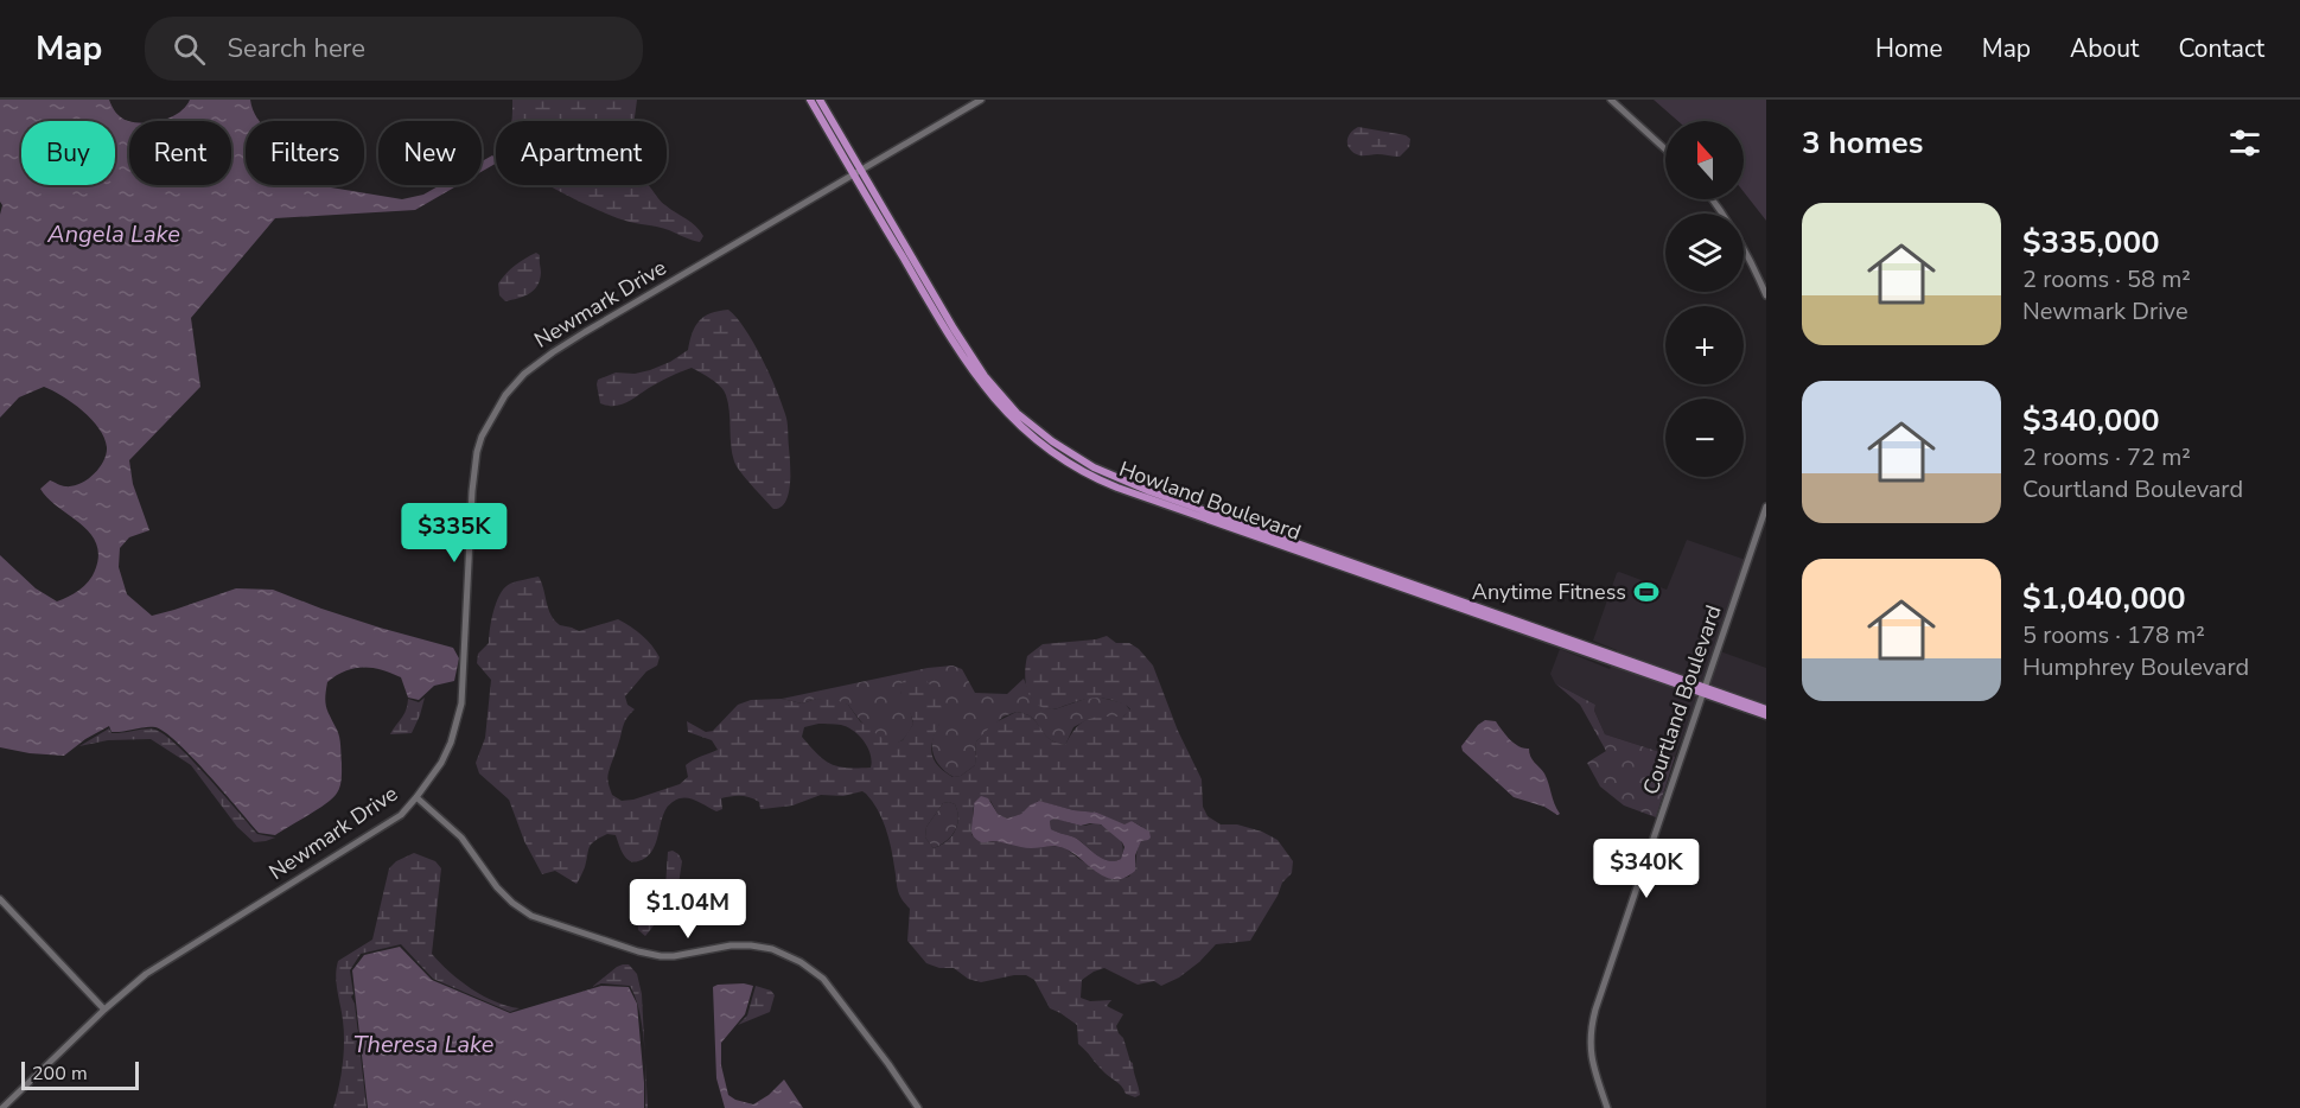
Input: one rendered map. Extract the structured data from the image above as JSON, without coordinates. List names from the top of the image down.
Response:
{
  "streets": {
    "main road": ["Howland Boulevard"],
    "street": ["Newmark Drive", "Courtland Boulevard"]
  },
  "crossings": [
    ["Newmark Drive", "Howland Boulevard"],
    ["Howland Boulevard", "Courtland Boulevard"]
  ],
  "water": ["Angela Lake", "Theresa Lake"],
  "places": {
    "sports": ["Anytime Fitness"]
  },
  "scale_bar": "200 m",
  "north": "top",
  "page": {
    "header": "Map",
    "search": "Search here",
    "nav": [
      "Home",
      "Map",
      "About",
      "Contact"
    ],
    "heading": "3 homes",
    "map_buttons": ["+", "−"],
    "chip": [
      "Buy",
      "Rent",
      "Filters",
      "New",
      "Apartment"
    ],
    "list": [
      {
        "name": "$335,000",
        "note": "2 rooms · 58 m² · Newmark Drive"
      },
      {
        "name": "$340,000",
        "note": "2 rooms · 72 m² · Courtland Boulevard"
      },
      {
        "name": "$1,040,000",
        "note": "5 rooms · 178 m² · Humphrey Boulevard"
      }
    ],
    "price": ["$335K", "$340K", "$1.04M"],
    "scale": "200 m"
  }
}
